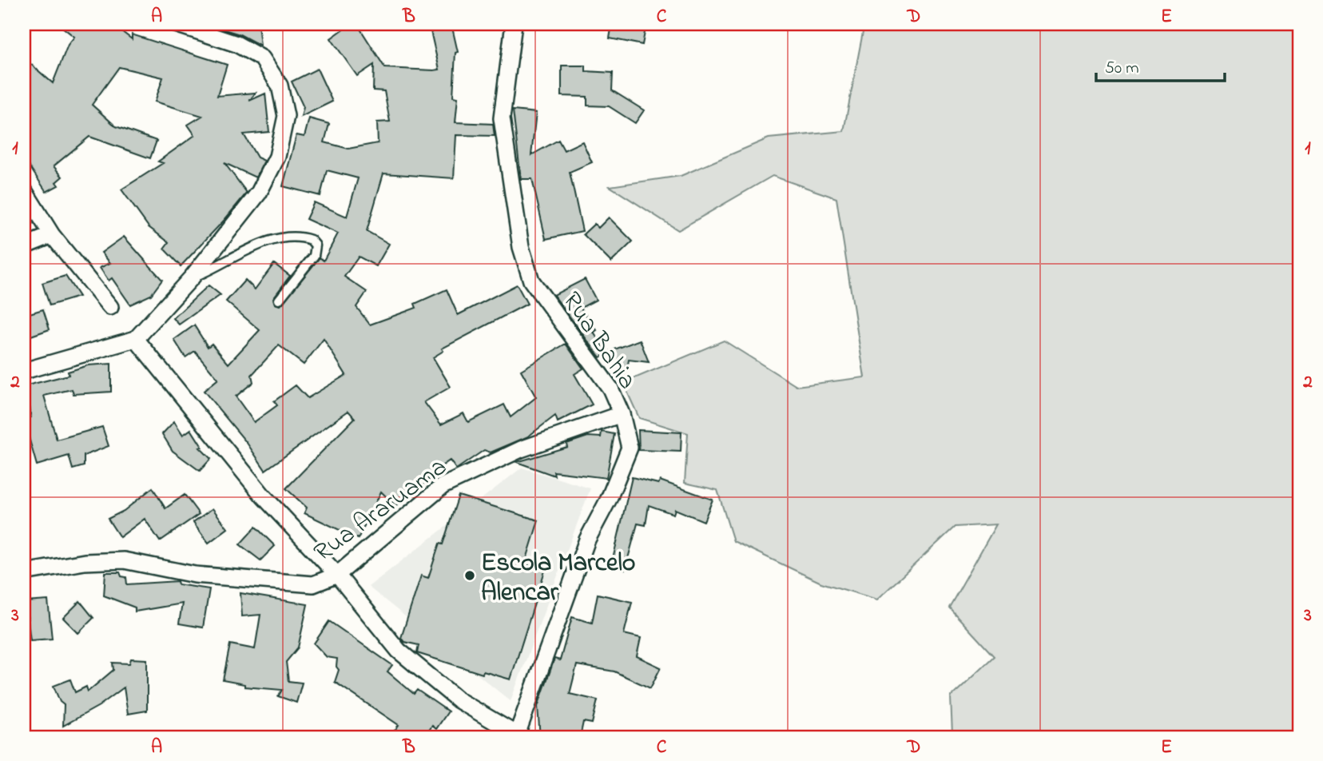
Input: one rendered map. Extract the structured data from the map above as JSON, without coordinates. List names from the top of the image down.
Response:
{
  "streets": {
    "street": ["Rua Bahia", "Rua Araruama"]
  },
  "crossings": [
    ["Rua Bahia", "Rua Araruama"]
  ],
  "places": ["Escola Marcelo Alencar"],
  "scale_bar": "50 m",
  "grid": {
    "columns": [
      "A",
      "B",
      "C",
      "D",
      "E"
    ],
    "rows": ["1", "2", "3"]
  }
}
